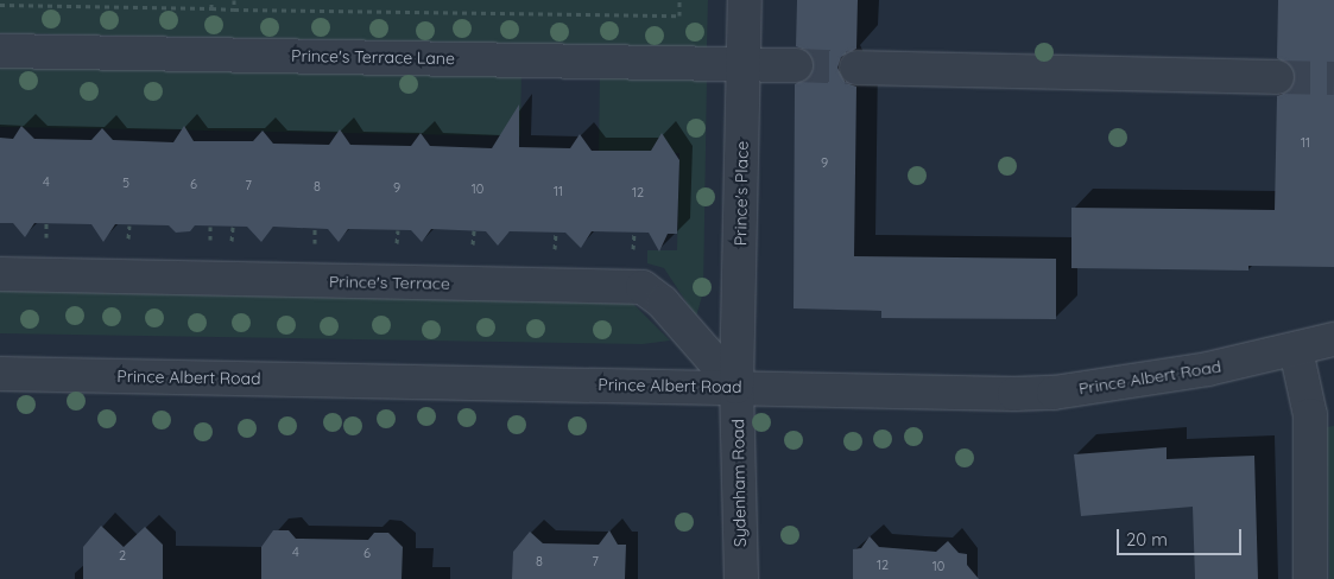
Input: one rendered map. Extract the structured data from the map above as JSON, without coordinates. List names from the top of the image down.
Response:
{
  "streets": {
    "street": [
      "Prince's Terrace Lane",
      "Prince's Place",
      "Prince's Terrace",
      "Prince Albert Road",
      "Sydenham Road"
    ]
  },
  "crossings": [
    ["Prince's Terrace Lane", "Prince's Place"],
    ["Prince's Place", "Prince's Terrace"],
    ["Prince's Place", "Prince Albert Road"],
    ["Prince's Place", "Sydenham Road"],
    ["Prince's Terrace", "Prince Albert Road"],
    ["Prince's Terrace", "Sydenham Road"],
    ["Prince Albert Road", "Sydenham Road"]
  ],
  "house_numbers": [
    "11",
    "9",
    "4",
    "5",
    "6",
    "7",
    "8",
    "9",
    "10",
    "11",
    "12",
    "4",
    "6",
    "2",
    "8",
    "7",
    "12",
    "10"
  ],
  "scale_bar": "20 m"
}
